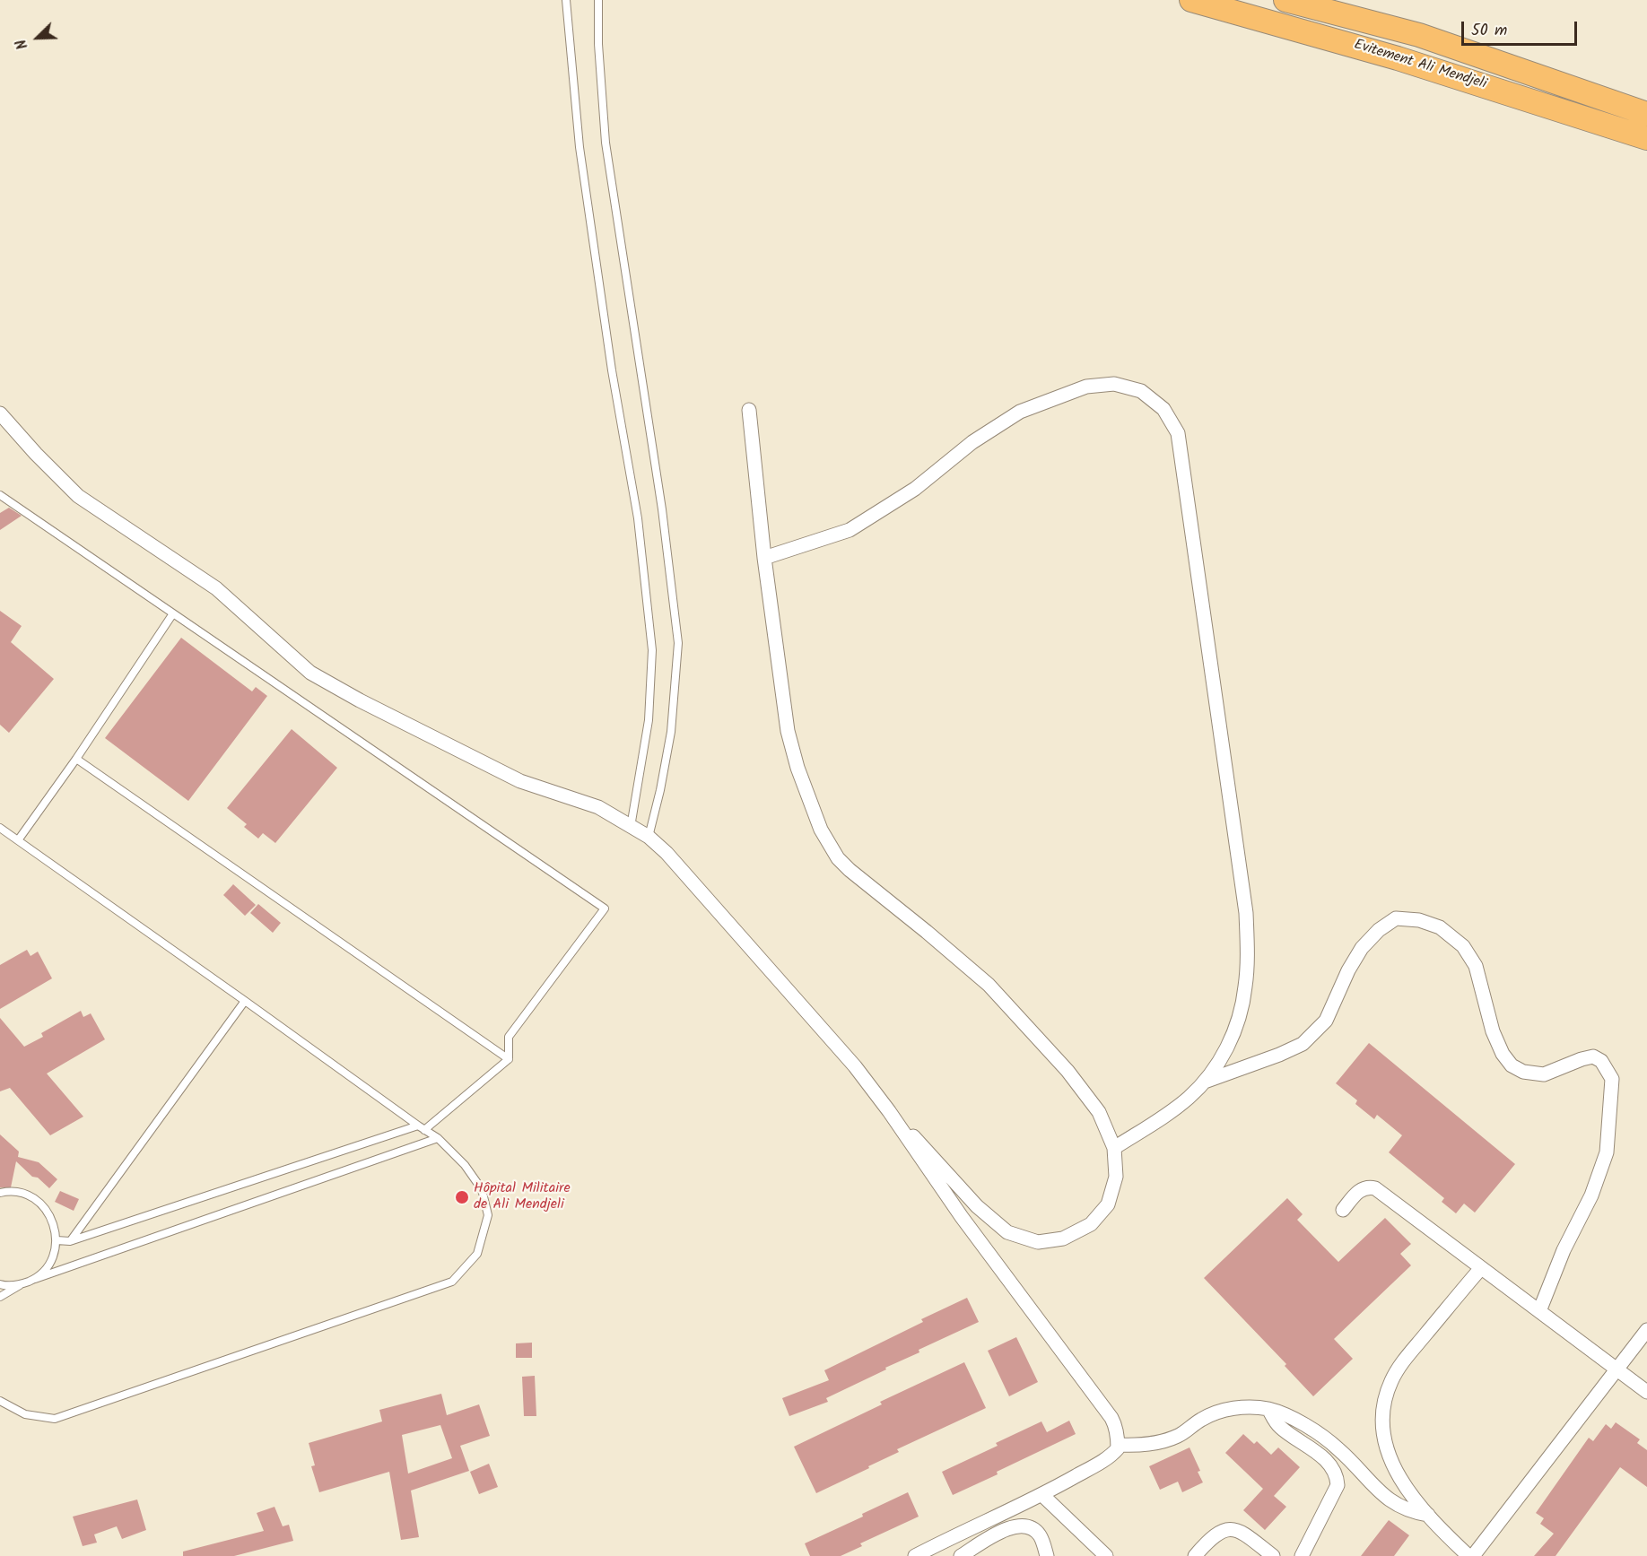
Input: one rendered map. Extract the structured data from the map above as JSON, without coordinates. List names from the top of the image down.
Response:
{
  "streets": {
    "highway": ["Evitement Ali Mendjeli"]
  },
  "places": ["Hôpital Militaire de Ali Mendjeli"],
  "scale_bar": "50 m",
  "north": "bottom left"
}
